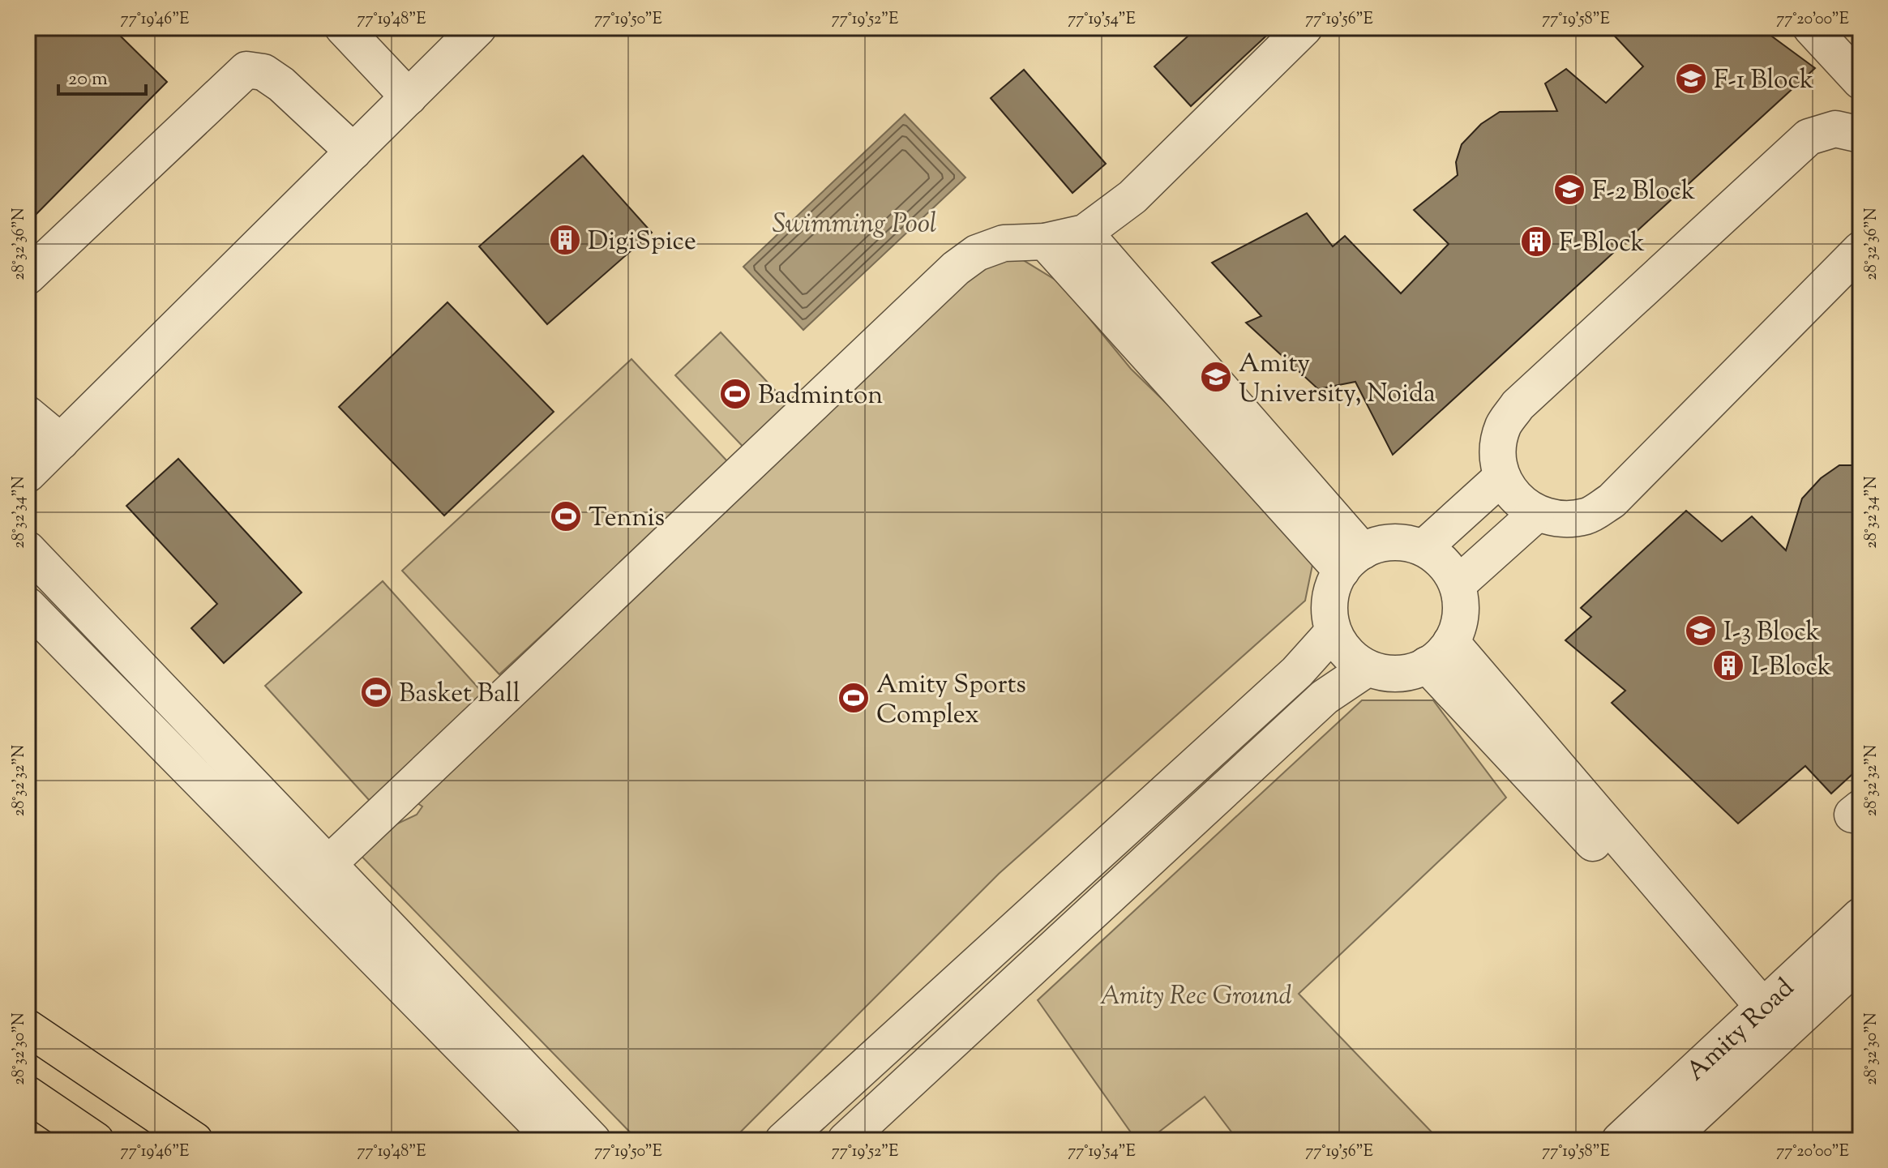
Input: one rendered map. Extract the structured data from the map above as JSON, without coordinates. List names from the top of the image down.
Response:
{
  "streets": {
    "street": ["Amity Road"]
  },
  "water": ["Swimming Pool"],
  "parks": ["Amity Rec Ground"],
  "places": {
    "school or university": [
      "F-1 Block",
      "F-2 Block",
      "Amity University, Noida",
      "I-3 Block"
    ],
    "building": ["DigiSpice", "F-Block", "I-Block"],
    "sports": [
      "Badminton",
      "Tennis",
      "Basket Ball",
      "Amity Sports Complex"
    ]
  },
  "scale_bar": "20 m",
  "coordinates": [
    "77°19'46\"E",
    "77°19'48\"E",
    "77°19'50\"E",
    "77°19'52\"E",
    "77°19'54\"E",
    "77°19'56\"E",
    "77°19'58\"E",
    "77°20'00\"E",
    "28°32'36\"N",
    "28°32'34\"N",
    "28°32'32\"N",
    "28°32'30\"N"
  ]
}
